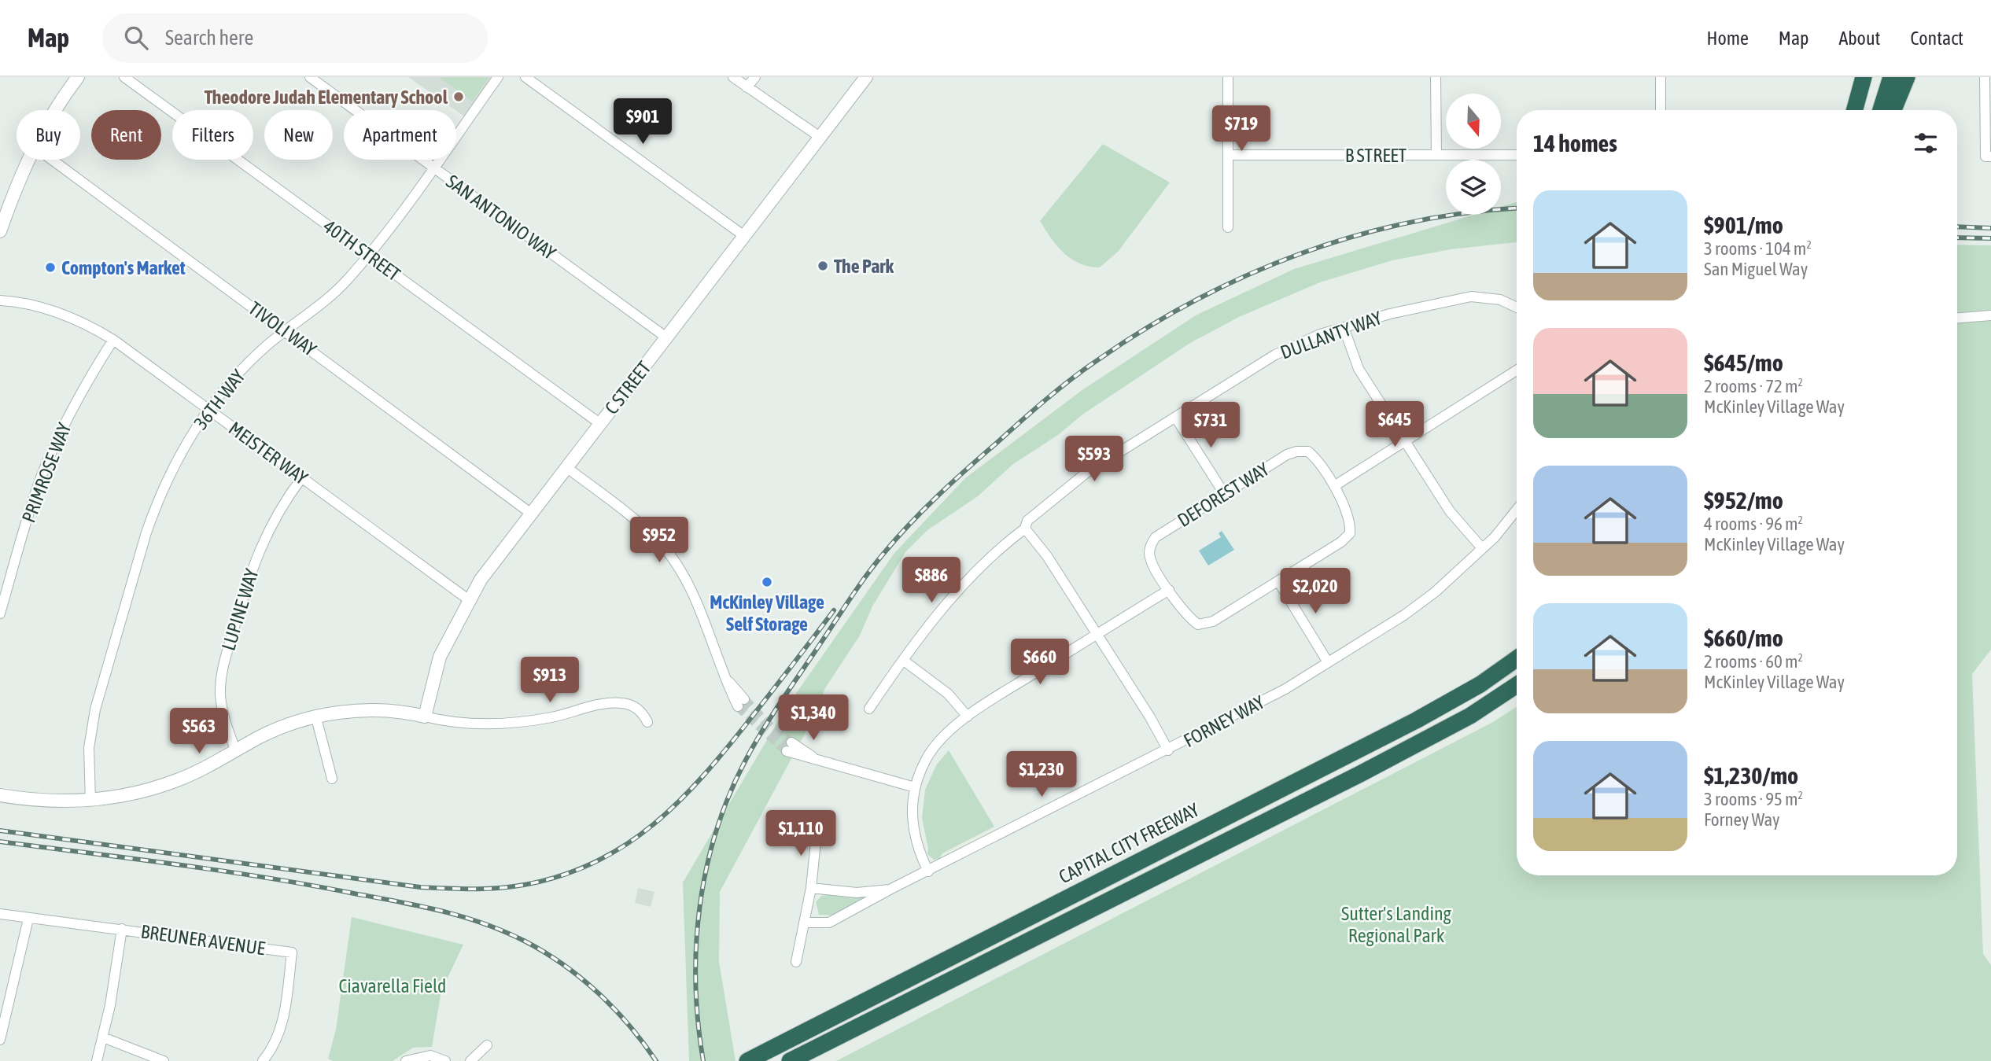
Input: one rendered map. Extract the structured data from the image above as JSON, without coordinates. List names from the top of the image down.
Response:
{
  "streets": {
    "highway": ["CAPITAL CITY FREEWAY"],
    "street": [
      "B STREET",
      "SAN ANTONIO WAY",
      "40TH STREET",
      "TIVOLI WAY",
      "DULLANTY WAY",
      "C STREET",
      "36TH WAY",
      "MEISTER WAY",
      "PRIMROSE WAY",
      "DEFOREST WAY",
      "LUPINE WAY",
      "FORNEY WAY",
      "BREUNER AVENUE"
    ]
  },
  "crossings": [
    ["SAN ANTONIO WAY", "C STREET"],
    ["SAN ANTONIO WAY", "36TH WAY"],
    ["40TH STREET", "C STREET"],
    ["40TH STREET", "36TH WAY"],
    ["TIVOLI WAY", "C STREET"],
    ["TIVOLI WAY", "36TH WAY"],
    ["C STREET", "MEISTER WAY"],
    ["36TH WAY", "MEISTER WAY"],
    ["MEISTER WAY", "PRIMROSE WAY"],
    ["MEISTER WAY", "LUPINE WAY"]
  ],
  "parks": ["Sutter's Landing Regional Park", "Ciavarella Field"],
  "places": [
    "Theodore Judah Elementary School",
    "The Park",
    "Compton's Market",
    "McKinley Village Self Storage"
  ],
  "north": "bottom",
  "page": {
    "header": "Map",
    "search": "Search here",
    "nav": [
      "Home",
      "Map",
      "About",
      "Contact"
    ],
    "price": [
      "$901",
      "$719",
      "$645",
      "$731",
      "$593",
      "$952",
      "$886",
      "$2,020",
      "$660",
      "$913",
      "$1,340",
      "$563",
      "$1,230",
      "$1,110"
    ],
    "chip": [
      "Buy",
      "Rent",
      "Filters",
      "New",
      "Apartment"
    ],
    "heading": "14 homes",
    "list": [
      {
        "name": "$901/mo",
        "note": "3 rooms · 104 m² · San Miguel Way"
      },
      {
        "name": "$645/mo",
        "note": "2 rooms · 72 m² · McKinley Village Way"
      },
      {
        "name": "$952/mo",
        "note": "4 rooms · 96 m² · McKinley Village Way"
      },
      {
        "name": "$660/mo",
        "note": "2 rooms · 60 m² · McKinley Village Way"
      },
      {
        "name": "$1,230/mo",
        "note": "3 rooms · 95 m² · Forney Way"
      }
    ]
  }
}
